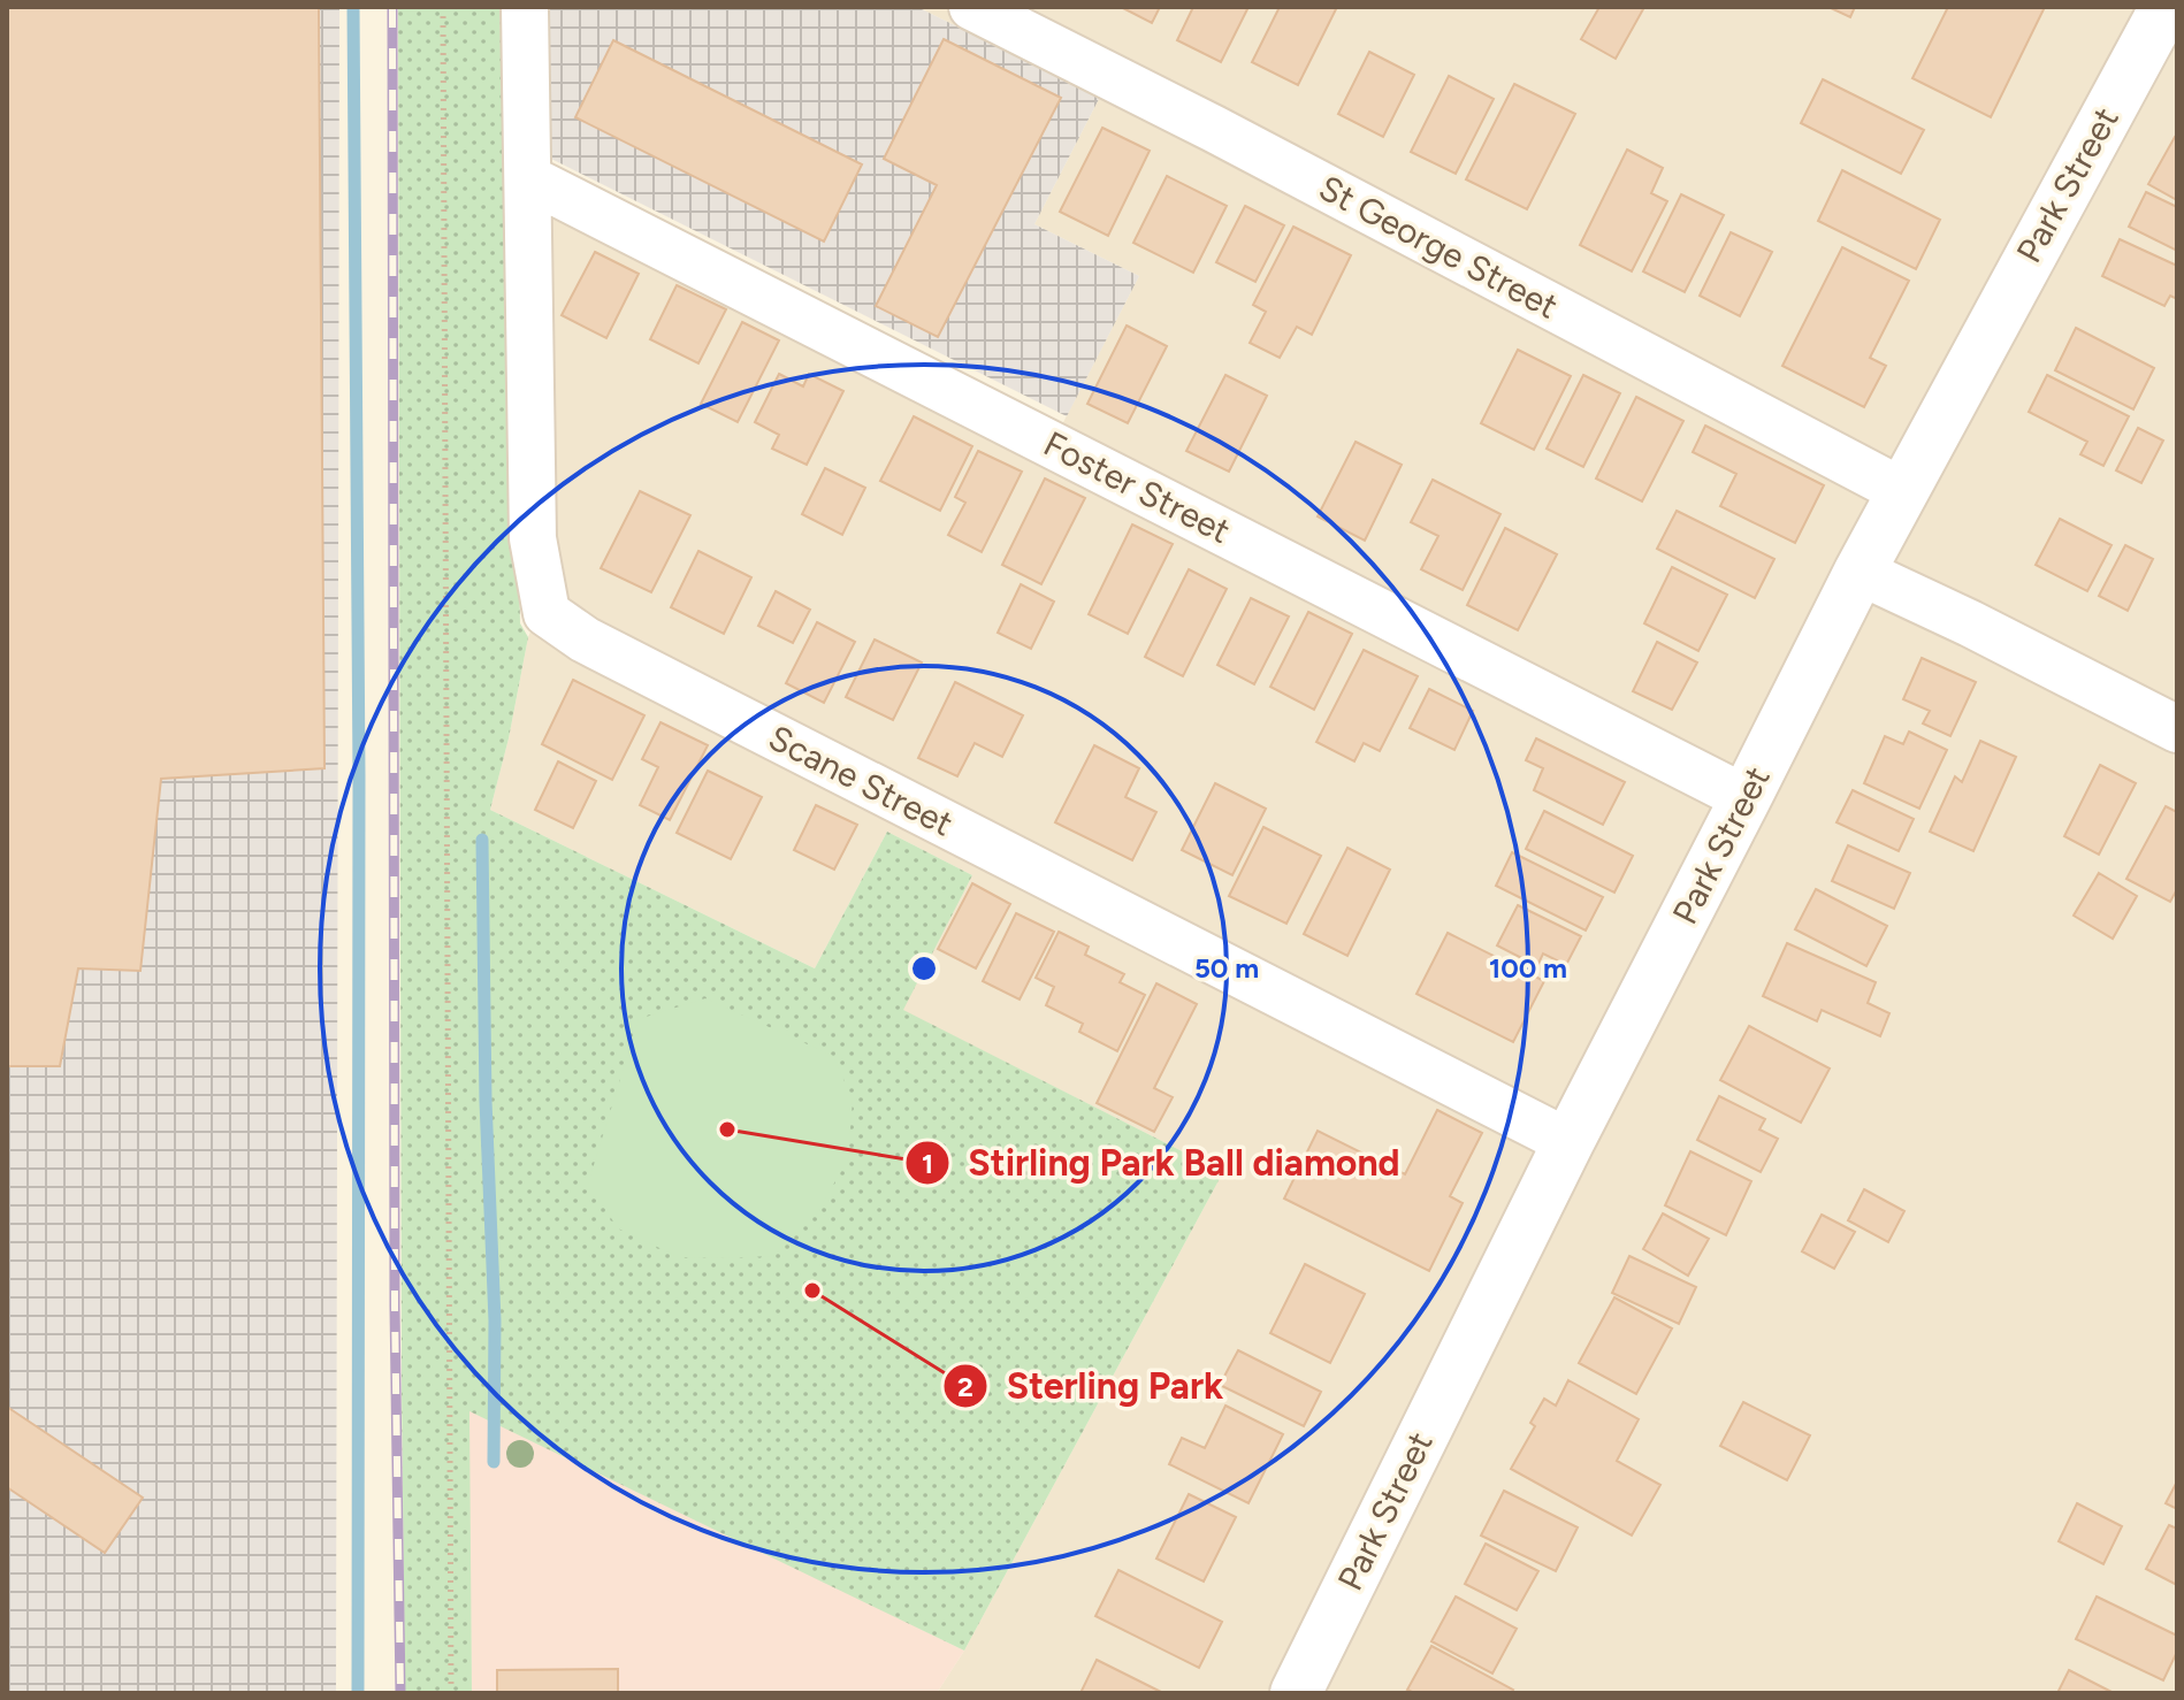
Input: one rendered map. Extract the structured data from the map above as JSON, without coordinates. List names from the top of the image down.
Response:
{
  "streets": {
    "street": [
      "Park Street",
      "St George Street",
      "Foster Street",
      "Scane Street"
    ]
  },
  "crossings": [
    ["Park Street", "St George Street"],
    ["Park Street", "Foster Street"],
    ["Park Street", "Scane Street"],
    ["Foster Street", "Scane Street"]
  ],
  "places": ["Stirling Park Ball diamond", "Sterling Park"],
  "rings": ["50 m", "100 m"]
}
